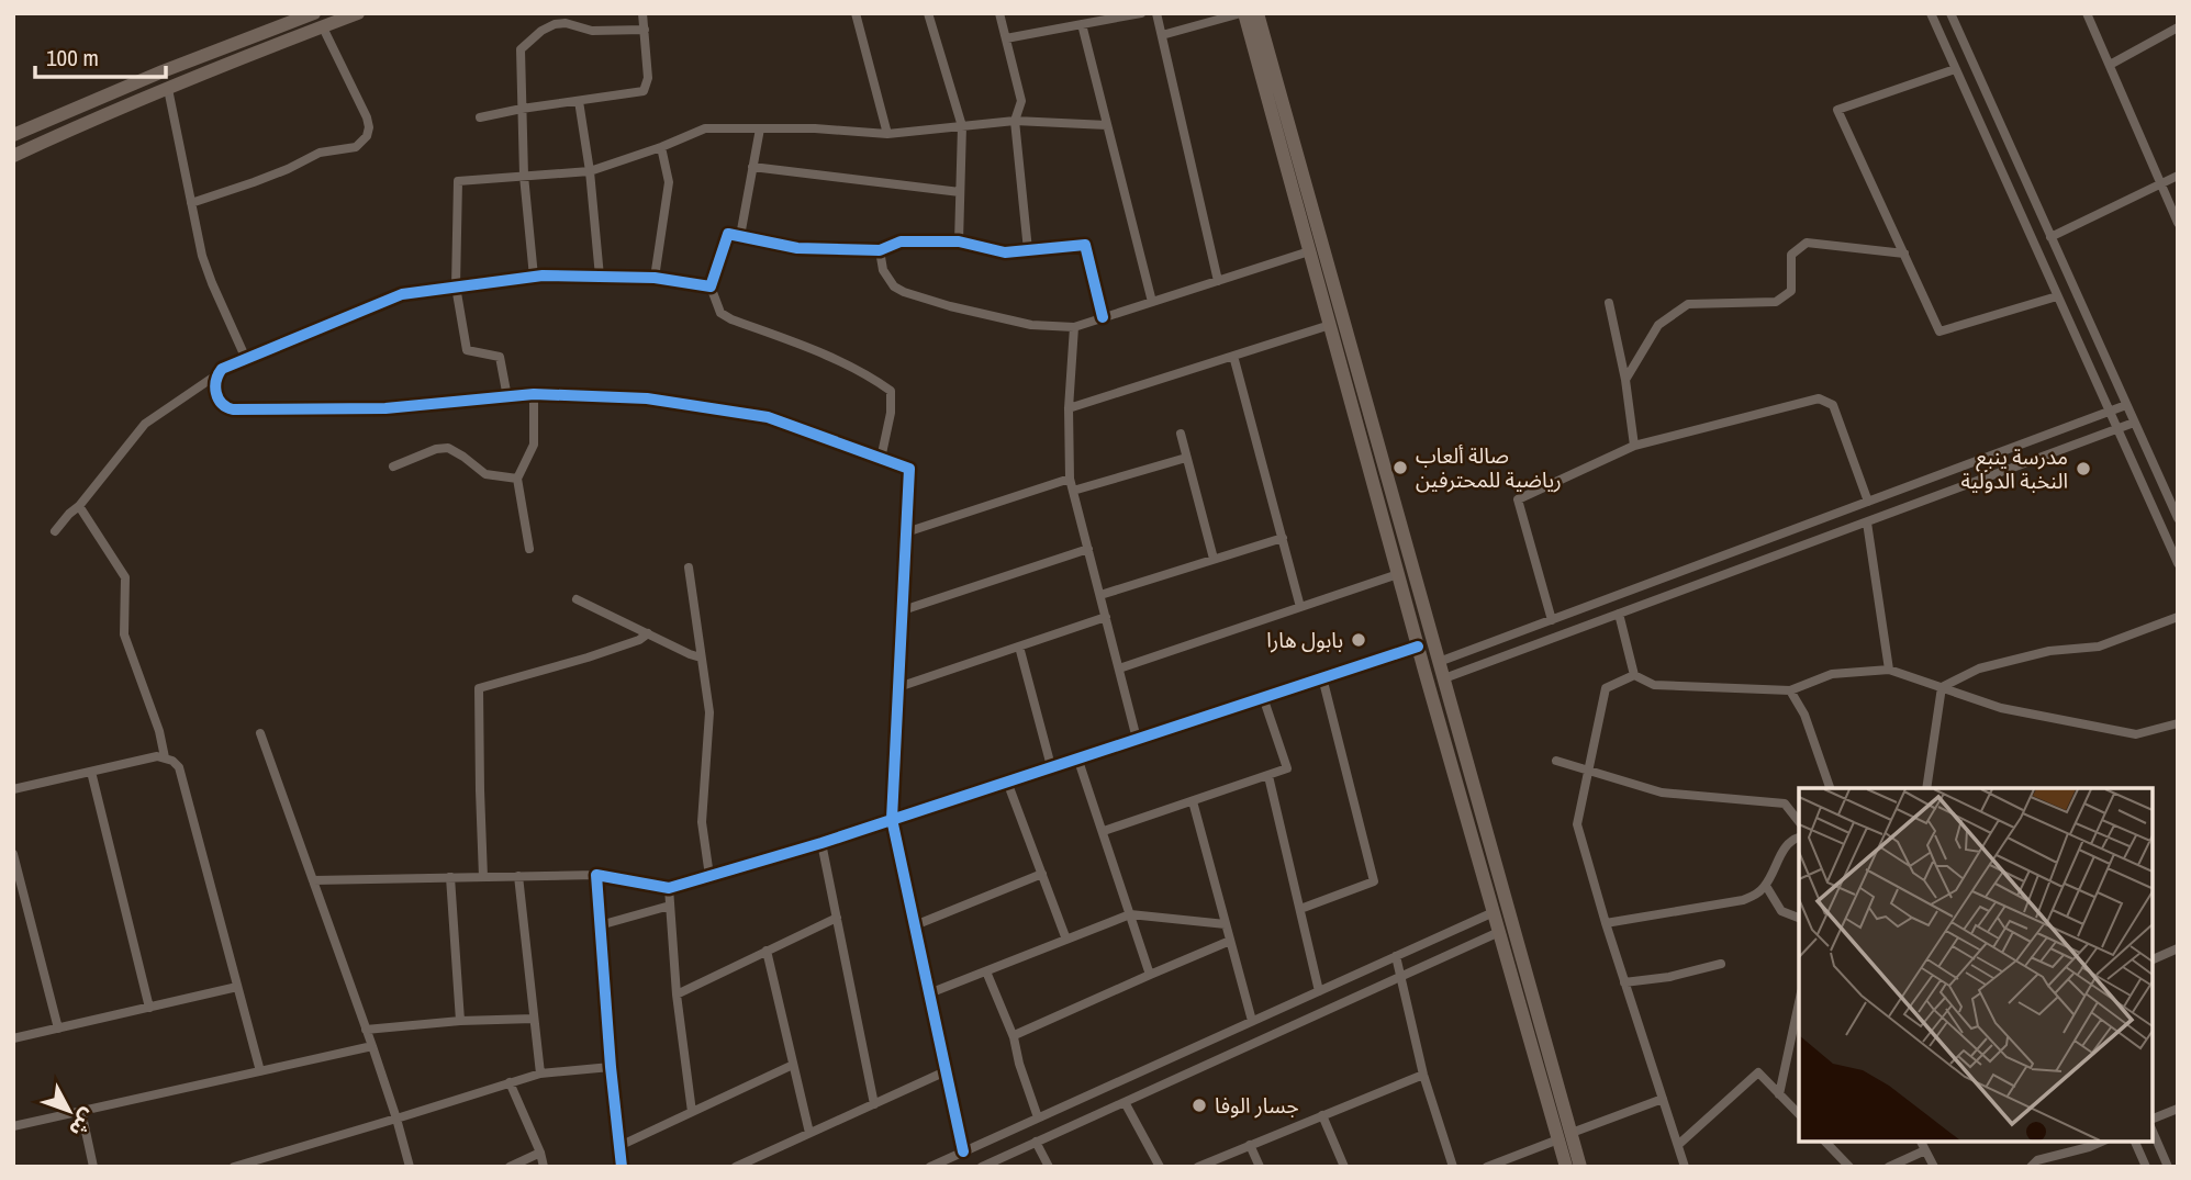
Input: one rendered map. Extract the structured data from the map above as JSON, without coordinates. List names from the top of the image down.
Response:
{
  "places": [
    "صالة ألعاب رياضية للمحترفين",
    "مدرسة ينبع النخبة الدولية",
    "بابول هارا",
    "جسار الوفا"
  ],
  "scale_bar": "100 m",
  "north": "bottom right"
}
